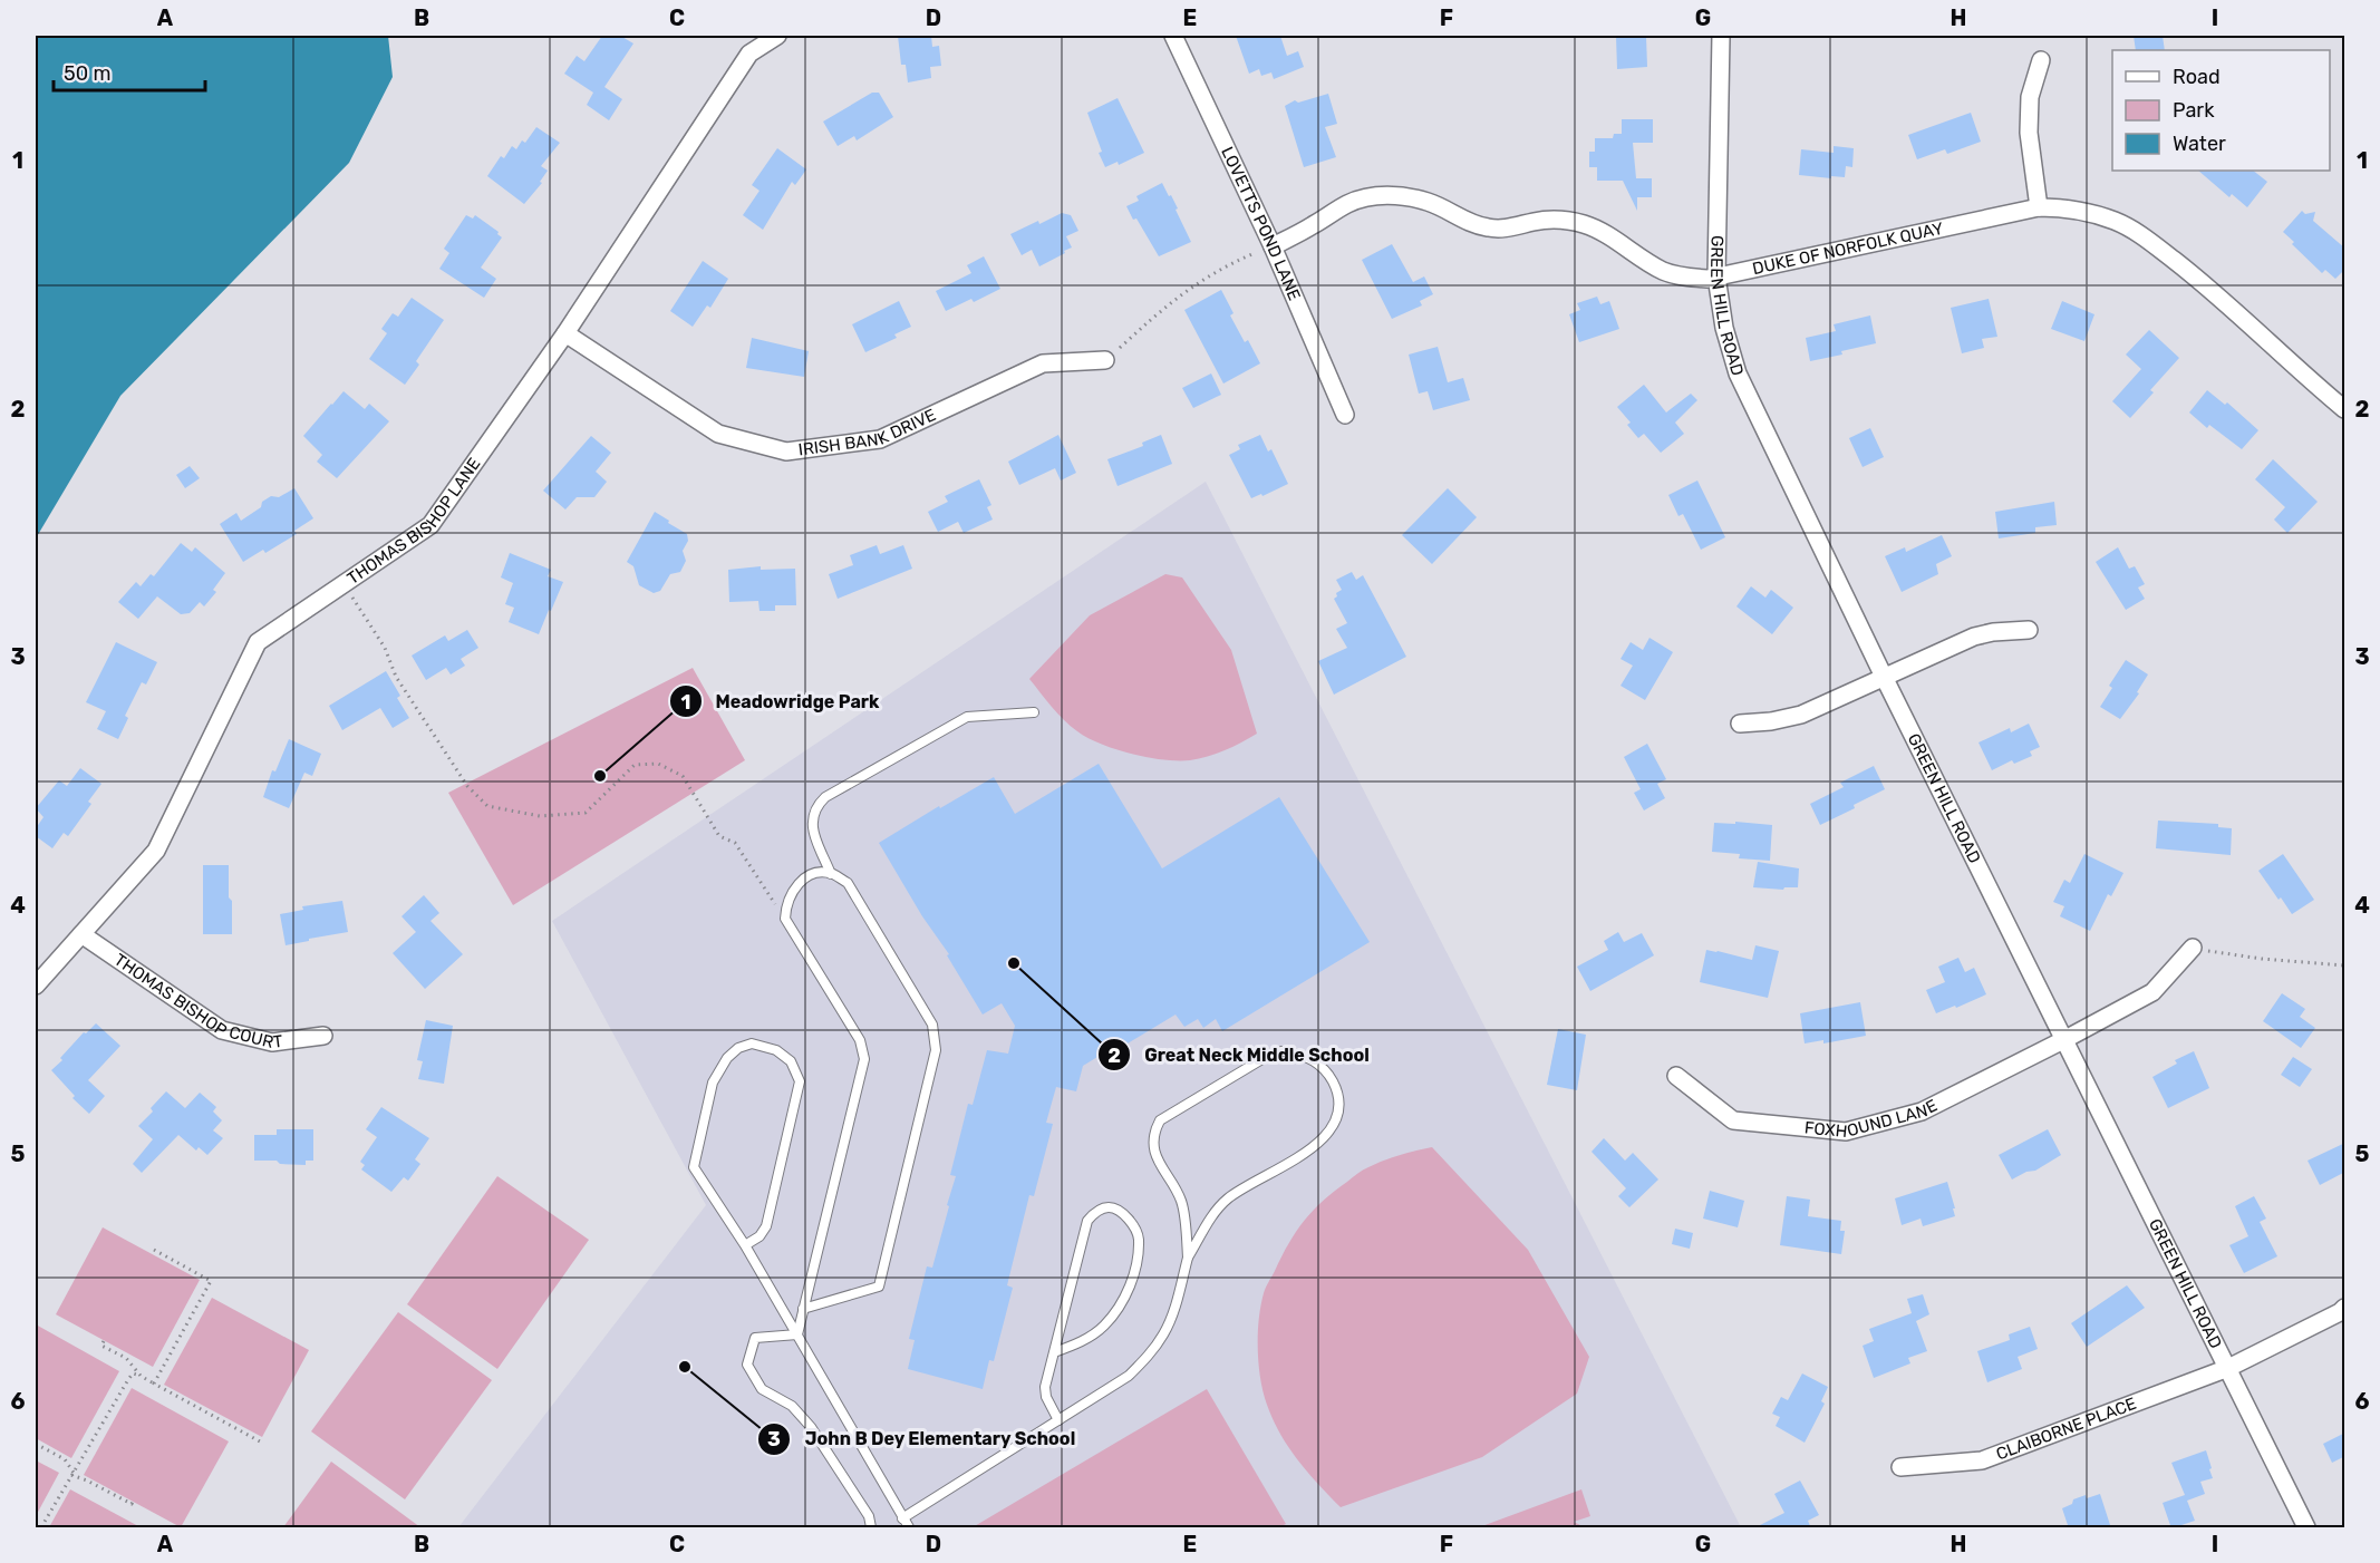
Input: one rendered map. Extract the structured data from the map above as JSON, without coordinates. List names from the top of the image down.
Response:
{
  "streets": {
    "street": [
      "LOVETTS POND LANE",
      "DUKE OF NORFOLK QUAY",
      "GREEN HILL ROAD",
      "IRISH BANK DRIVE",
      "THOMAS BISHOP LANE",
      "THOMAS BISHOP COURT",
      "FOXHOUND LANE",
      "CLAIBORNE PLACE"
    ]
  },
  "crossings": [
    ["LOVETTS POND LANE", "DUKE OF NORFOLK QUAY"],
    ["DUKE OF NORFOLK QUAY", "GREEN HILL ROAD"],
    ["GREEN HILL ROAD", "FOXHOUND LANE"],
    ["GREEN HILL ROAD", "CLAIBORNE PLACE"],
    ["IRISH BANK DRIVE", "THOMAS BISHOP LANE"],
    ["THOMAS BISHOP LANE", "THOMAS BISHOP COURT"]
  ],
  "places": ["Meadowridge Park", "Great Neck Middle School", "John B Dey Elementary School"],
  "legend": ["Road", "Park", "Water"],
  "scale_bar": "50 m",
  "grid": {
    "columns": [
      "A",
      "B",
      "C",
      "D",
      "E",
      "F",
      "G",
      "H",
      "I"
    ],
    "rows": [
      "1",
      "2",
      "3",
      "4",
      "5",
      "6"
    ]
  }
}
